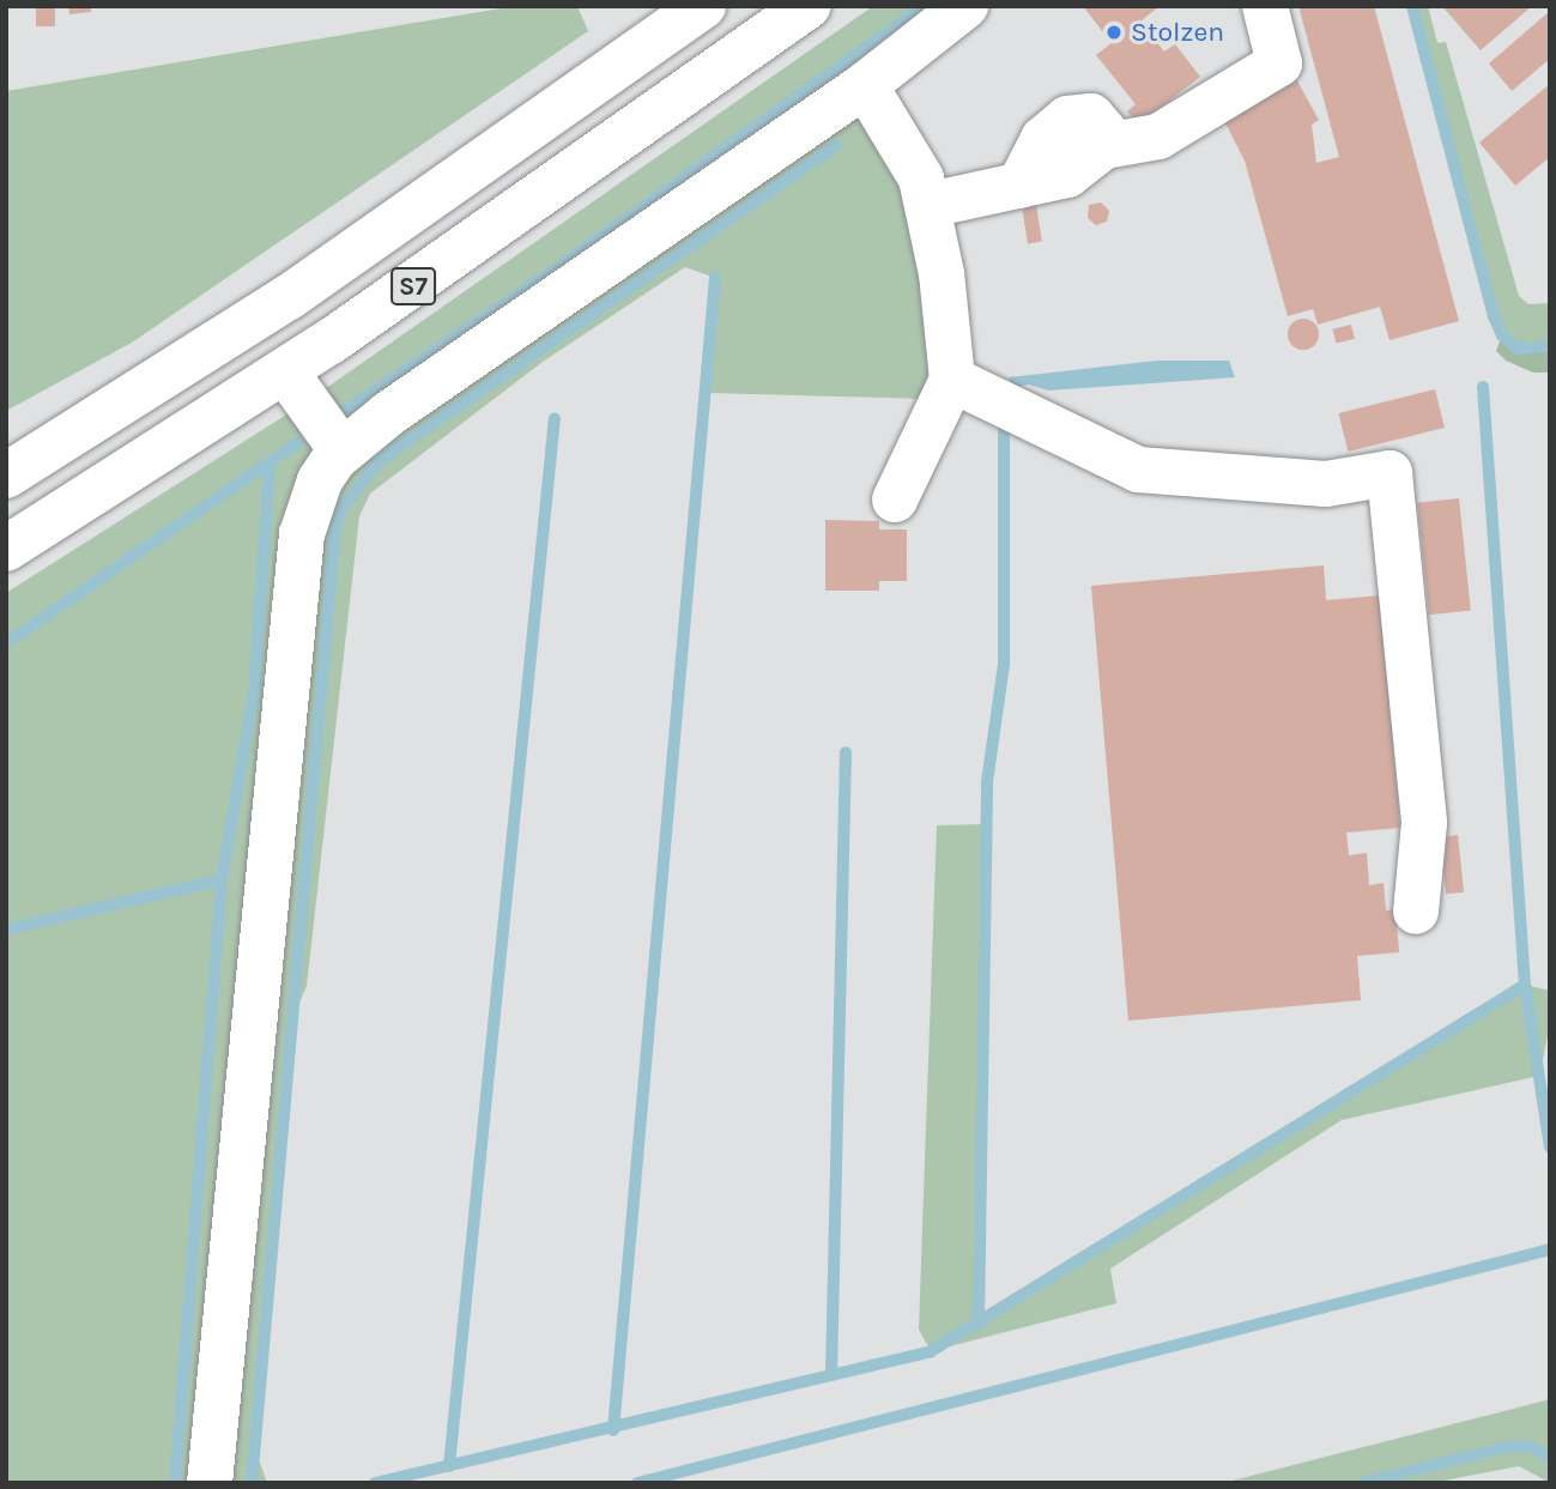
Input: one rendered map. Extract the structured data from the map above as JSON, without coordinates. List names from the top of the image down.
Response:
{
  "streets": {
    "main road": ["S7"]
  },
  "places": ["Stolzen"]
}
